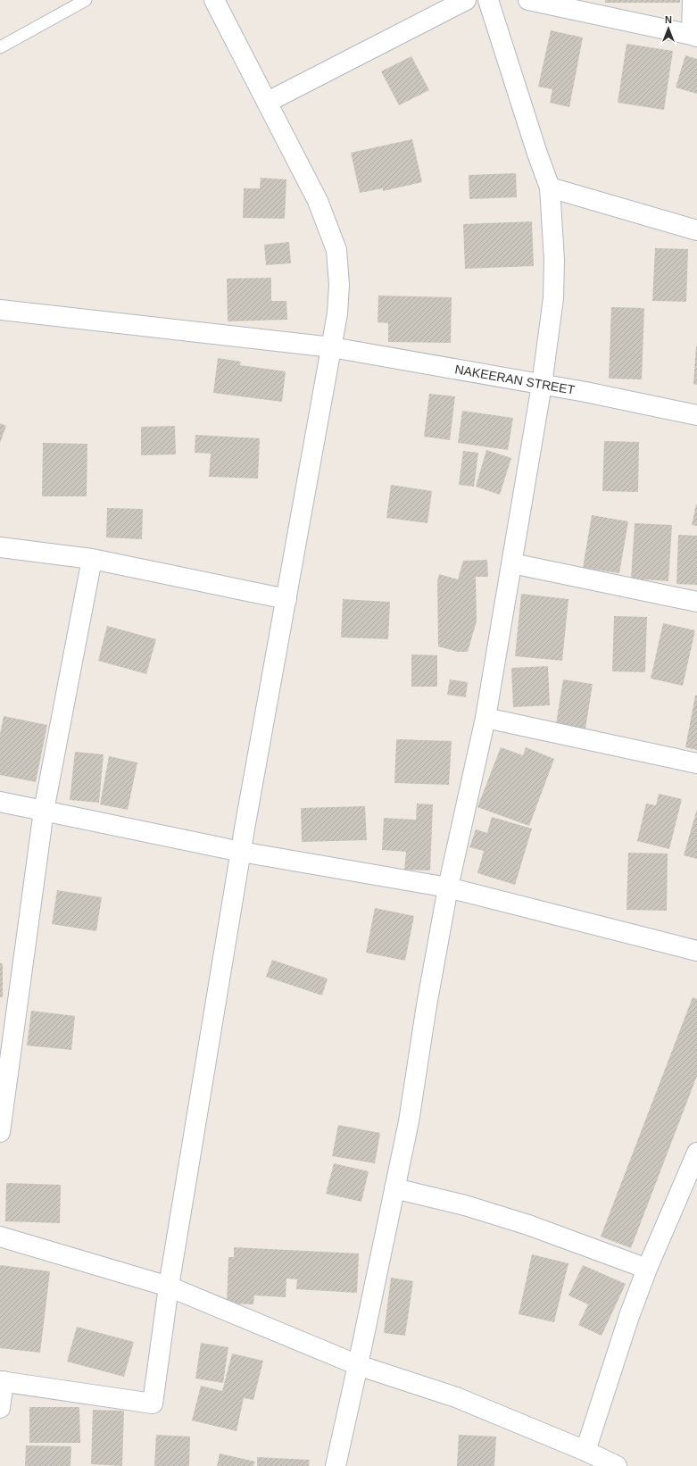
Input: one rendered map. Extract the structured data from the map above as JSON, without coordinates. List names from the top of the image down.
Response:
{
  "streets": {
    "street": ["NAKEERAN STREET"]
  },
  "north": "top"
}
